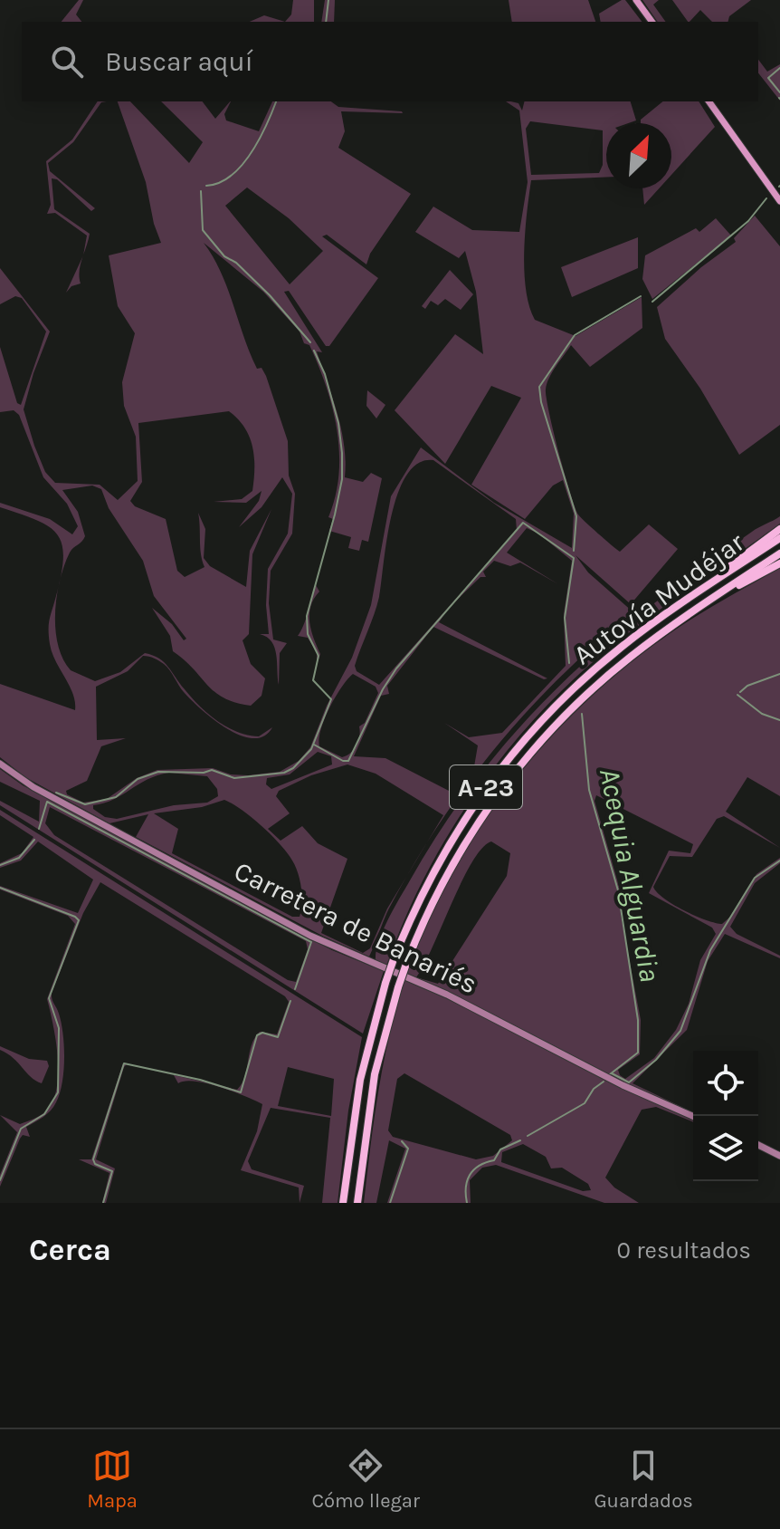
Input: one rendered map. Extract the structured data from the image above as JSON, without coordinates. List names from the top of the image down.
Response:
{
  "streets": {
    "highway": ["Autovía Mudéjar", "A-23"],
    "street": ["Carretera de Banariés"]
  },
  "water": ["Acequia Alguardia"],
  "north": "top right",
  "page": {
    "search": "Buscar aquí",
    "heading": ["Cerca", "0 resultados"],
    "nav": ["Mapa", "Cómo llegar", "Guardados"]
  }
}
